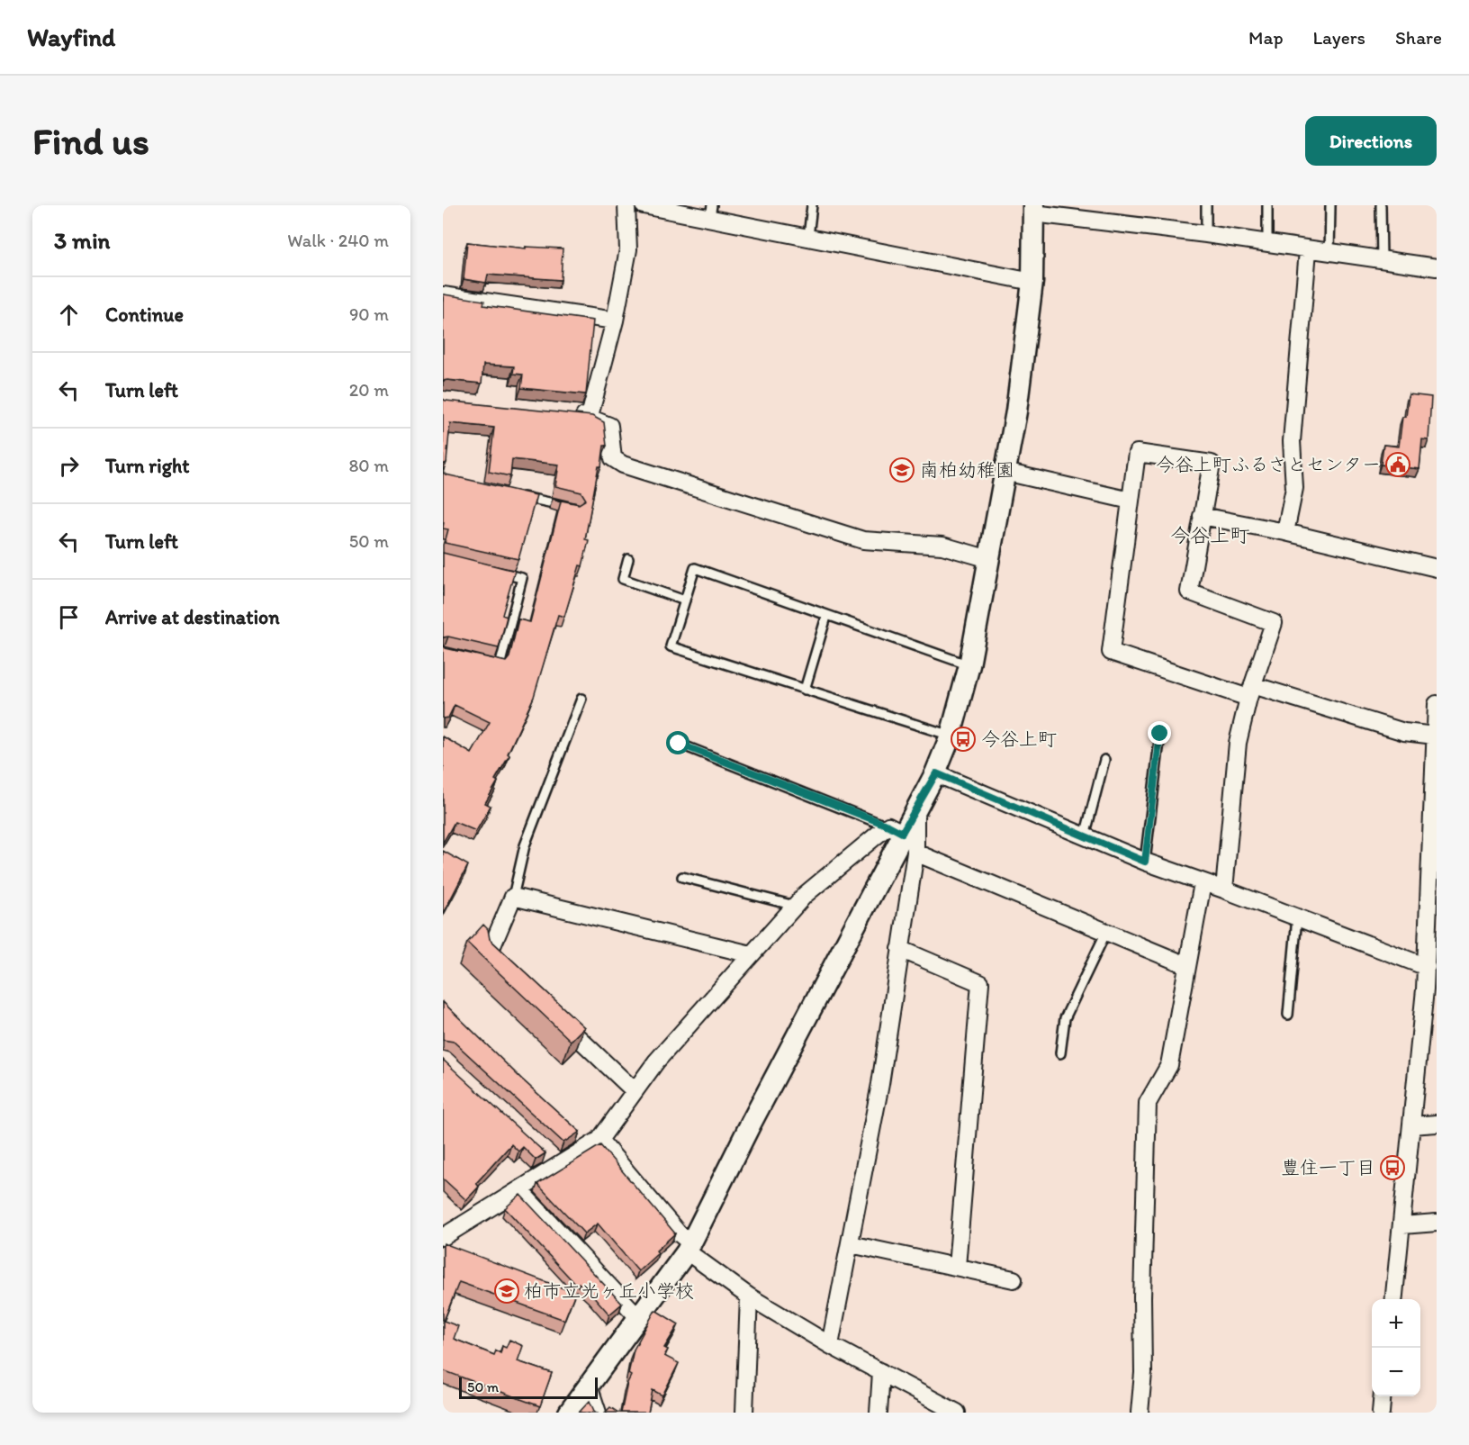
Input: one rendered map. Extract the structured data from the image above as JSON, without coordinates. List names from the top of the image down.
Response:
{
  "districts": ["今谷上町"],
  "places": {
    "public building": ["今谷上町ふるさとセンター"],
    "school or university": ["南柏幼稚園", "柏市立光ヶ丘小学校"],
    "bus stop": ["今谷上町", "豊住一丁目"]
  },
  "scale_bar": "50 m",
  "page": {
    "header": "Wayfind",
    "nav": ["Map", "Layers", "Share"],
    "buttons": "Directions",
    "title": "Find us",
    "heading": ["3 min", "Walk · 240 m"],
    "list": [
      ["Continue", "90 m"],
      ["Turn left", "20 m"],
      ["Turn right", "80 m"],
      ["Turn left", "50 m"],
      "Arrive at destination"
    ],
    "map_buttons": ["+", "−"],
    "scale": "50 m"
  }
}
